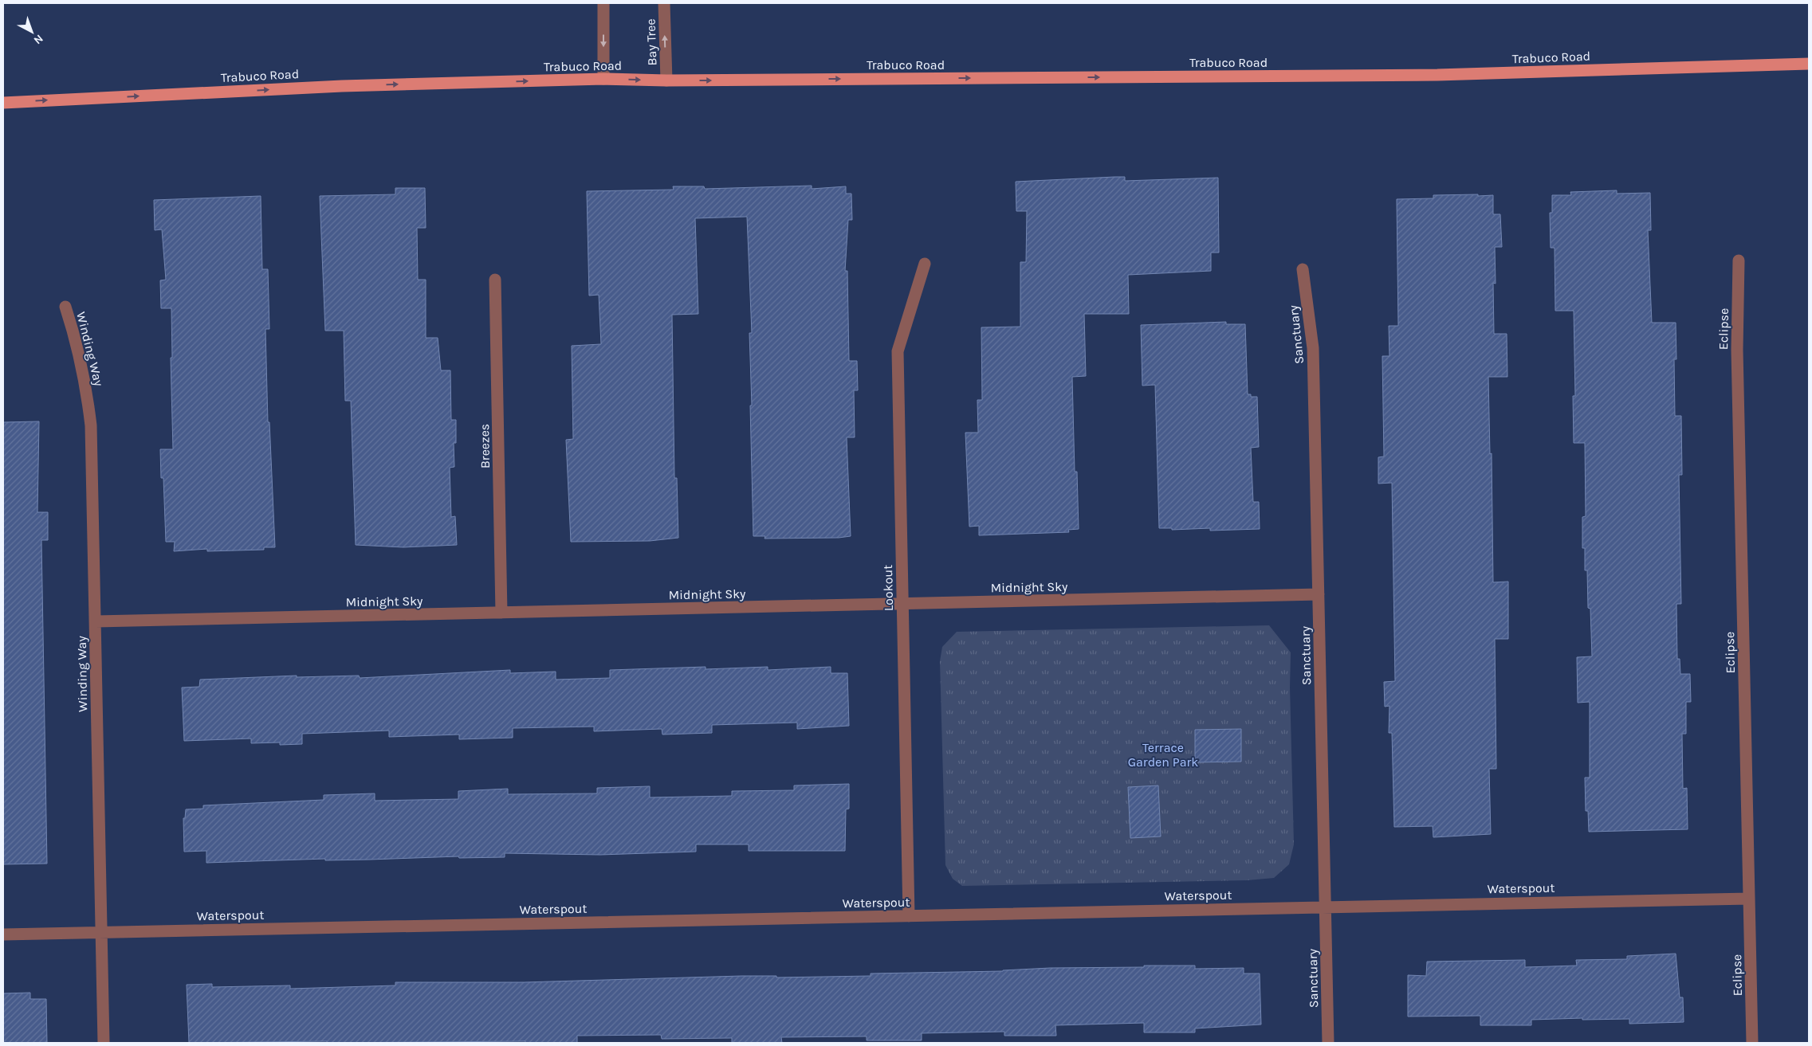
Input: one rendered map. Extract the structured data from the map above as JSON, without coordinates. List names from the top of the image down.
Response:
{
  "streets": {
    "main road": ["Trabuco Road"],
    "street": [
      "Bay Tree",
      "Eclipse",
      "Sanctuary",
      "Winding Way",
      "Breezes",
      "Midnight Sky",
      "Lookout",
      "Waterspout"
    ]
  },
  "crossings": [
    ["Bay Tree", "Trabuco Road"],
    ["Eclipse", "Waterspout"],
    ["Sanctuary", "Midnight Sky"],
    ["Sanctuary", "Waterspout"],
    ["Winding Way", "Midnight Sky"],
    ["Winding Way", "Waterspout"],
    ["Breezes", "Midnight Sky"],
    ["Midnight Sky", "Lookout"],
    ["Lookout", "Waterspout"]
  ],
  "one_way": ["Trabuco Road"],
  "parks": ["Terrace Garden Park"],
  "north": "bottom right"
}
